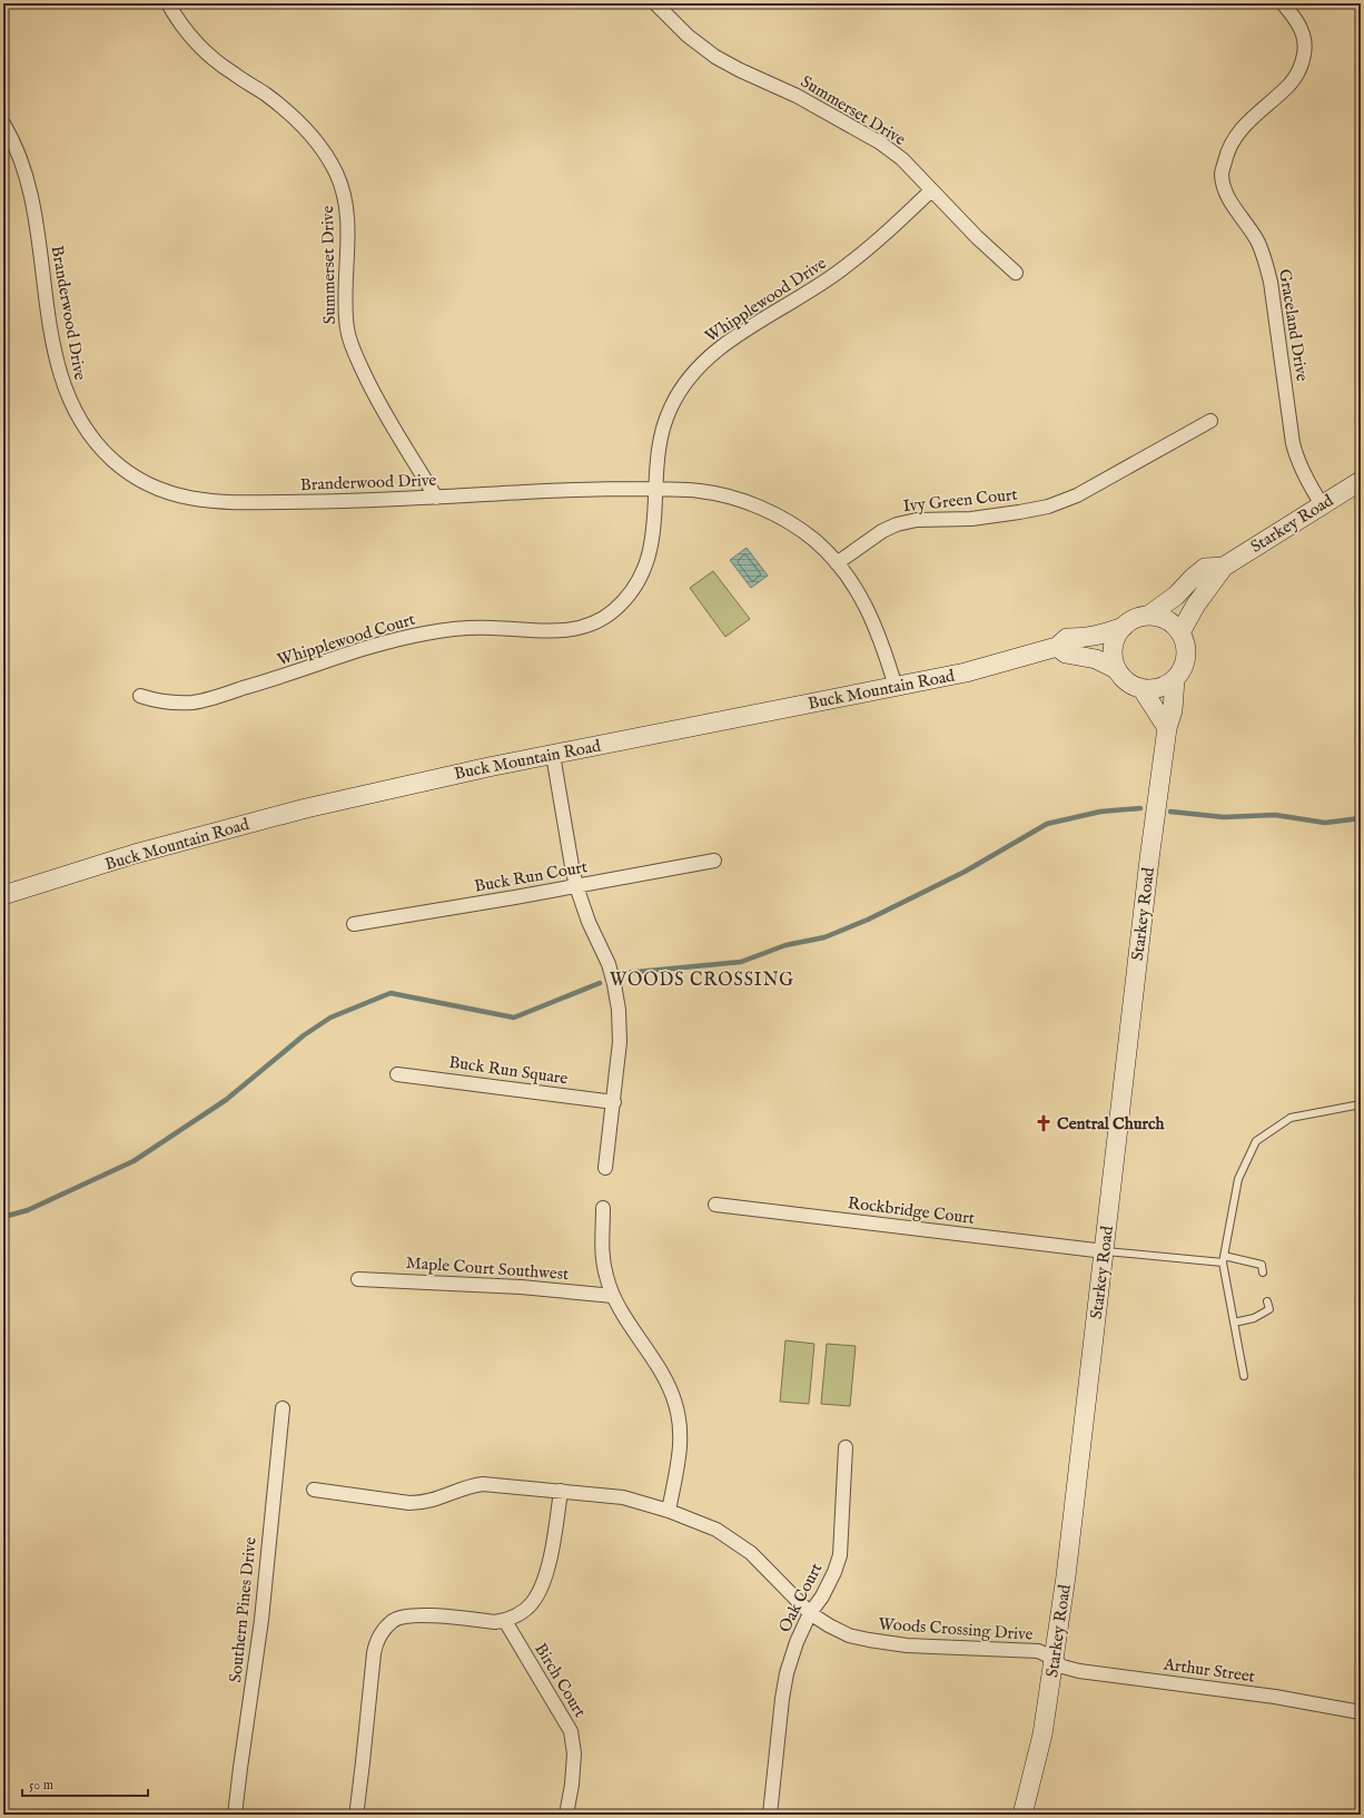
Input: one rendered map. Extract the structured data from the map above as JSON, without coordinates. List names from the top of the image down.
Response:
{
  "streets": {
    "main road": ["Starkey Road", "Buck Mountain Road"],
    "street": [
      "Summerset Drive",
      "Whipplewood Drive",
      "Branderwood Drive",
      "Graceland Drive",
      "Ivy Green Court",
      "Whipplewood Court",
      "Buck Run Court",
      "Buck Run Square",
      "Rockbridge Court",
      "Maple Court Southwest",
      "Oak Court",
      "Southern Pines Drive",
      "Woods Crossing Drive",
      "Arthur Street",
      "Birch Court"
    ]
  },
  "crossings": [
    ["Summerset Drive", "Whipplewood Drive"],
    ["Summerset Drive", "Branderwood Drive"],
    ["Whipplewood Drive", "Branderwood Drive"],
    ["Whipplewood Drive", "Whipplewood Court"],
    ["Branderwood Drive", "Ivy Green Court"],
    ["Branderwood Drive", "Whipplewood Court"],
    ["Branderwood Drive", "Buck Mountain Road"],
    ["Graceland Drive", "Starkey Road"],
    ["Starkey Road", "Buck Mountain Road"],
    ["Starkey Road", "Rockbridge Court"],
    ["Starkey Road", "Woods Crossing Drive"],
    ["Starkey Road", "Arthur Street"],
    ["Oak Court", "Woods Crossing Drive"],
    ["Woods Crossing Drive", "Arthur Street"]
  ],
  "districts": ["WOODS CROSSING"],
  "places": {
    "church": ["Central Church"]
  },
  "scale_bar": "50 m"
}
